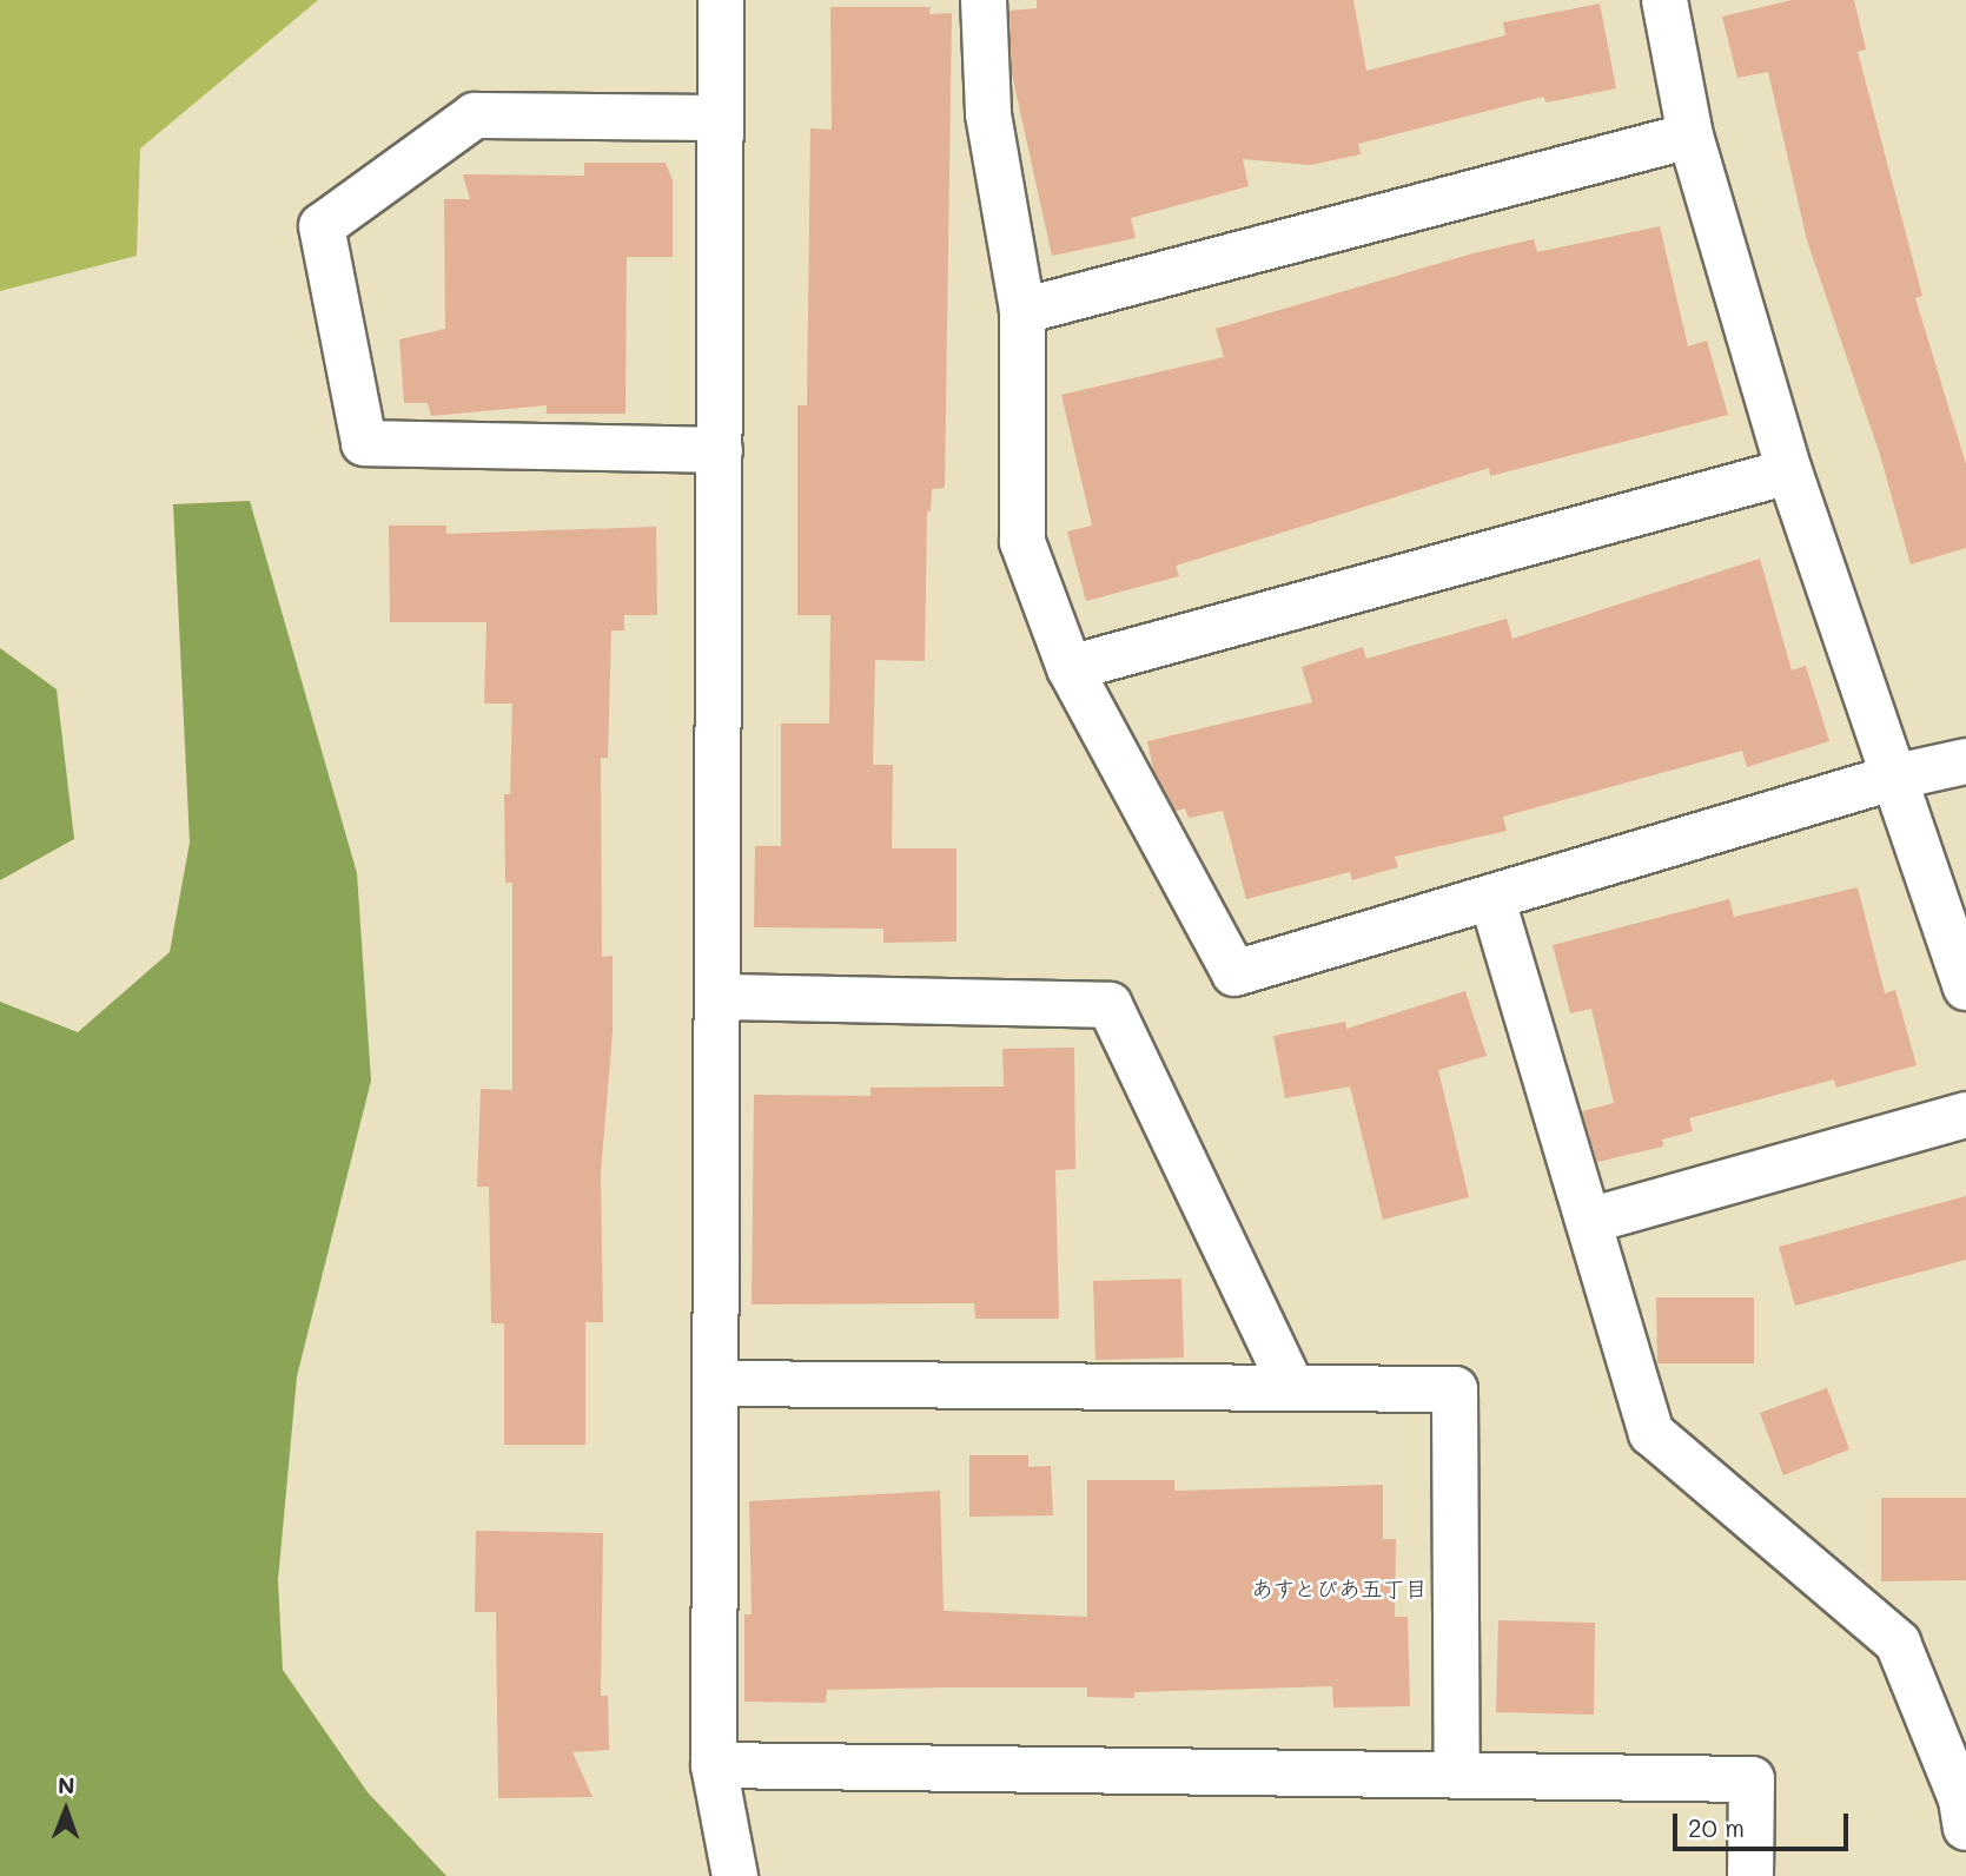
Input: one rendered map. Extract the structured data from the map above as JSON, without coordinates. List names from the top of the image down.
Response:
{
  "districts": ["あすとぴあ五丁目"],
  "scale_bar": "20 m",
  "north": "top"
}
